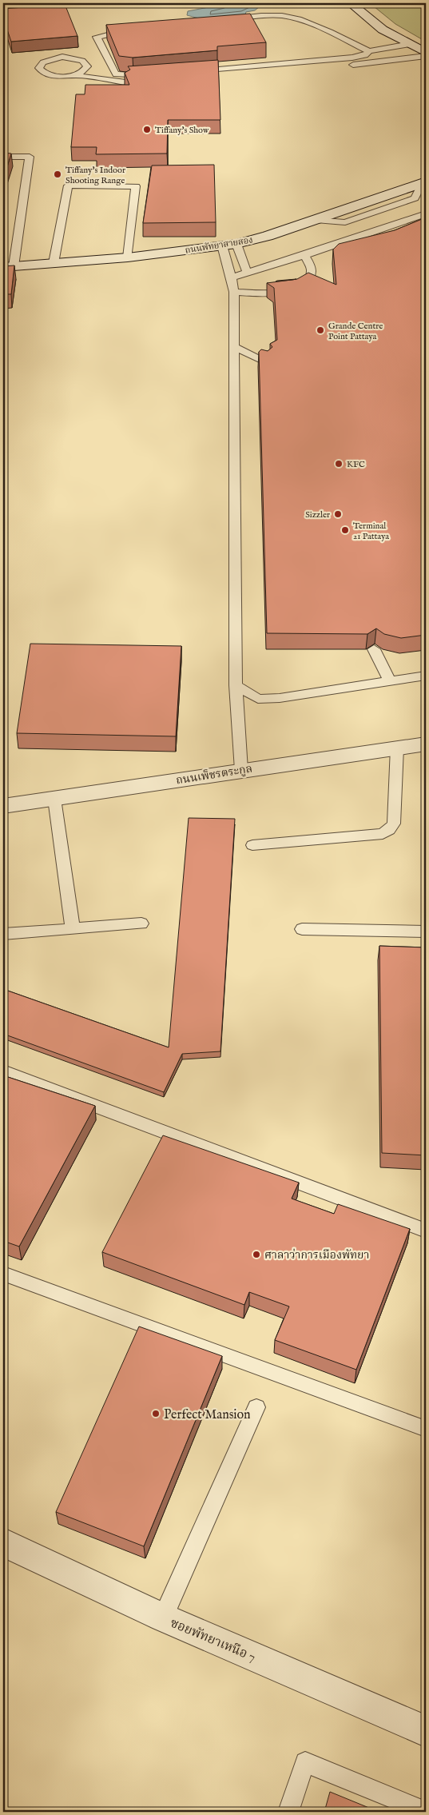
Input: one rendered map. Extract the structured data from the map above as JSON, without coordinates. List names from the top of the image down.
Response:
{
  "streets": {
    "main road": ["ถนนพัทยาสายสอง", "ถนนเพ็ชรตระกูล", "ซอยพัทยาเหนือ 7"]
  },
  "places": [
    "Tiffany's Show",
    "Tiffany's Indoor Shooting Range",
    "Grande Centre Point Pattaya",
    "KFC",
    "Sizzler",
    "Terminal 21 Pattaya",
    "ศาลาว่าการเมืองพัทยา",
    "Perfect Mansion"
  ]
}
